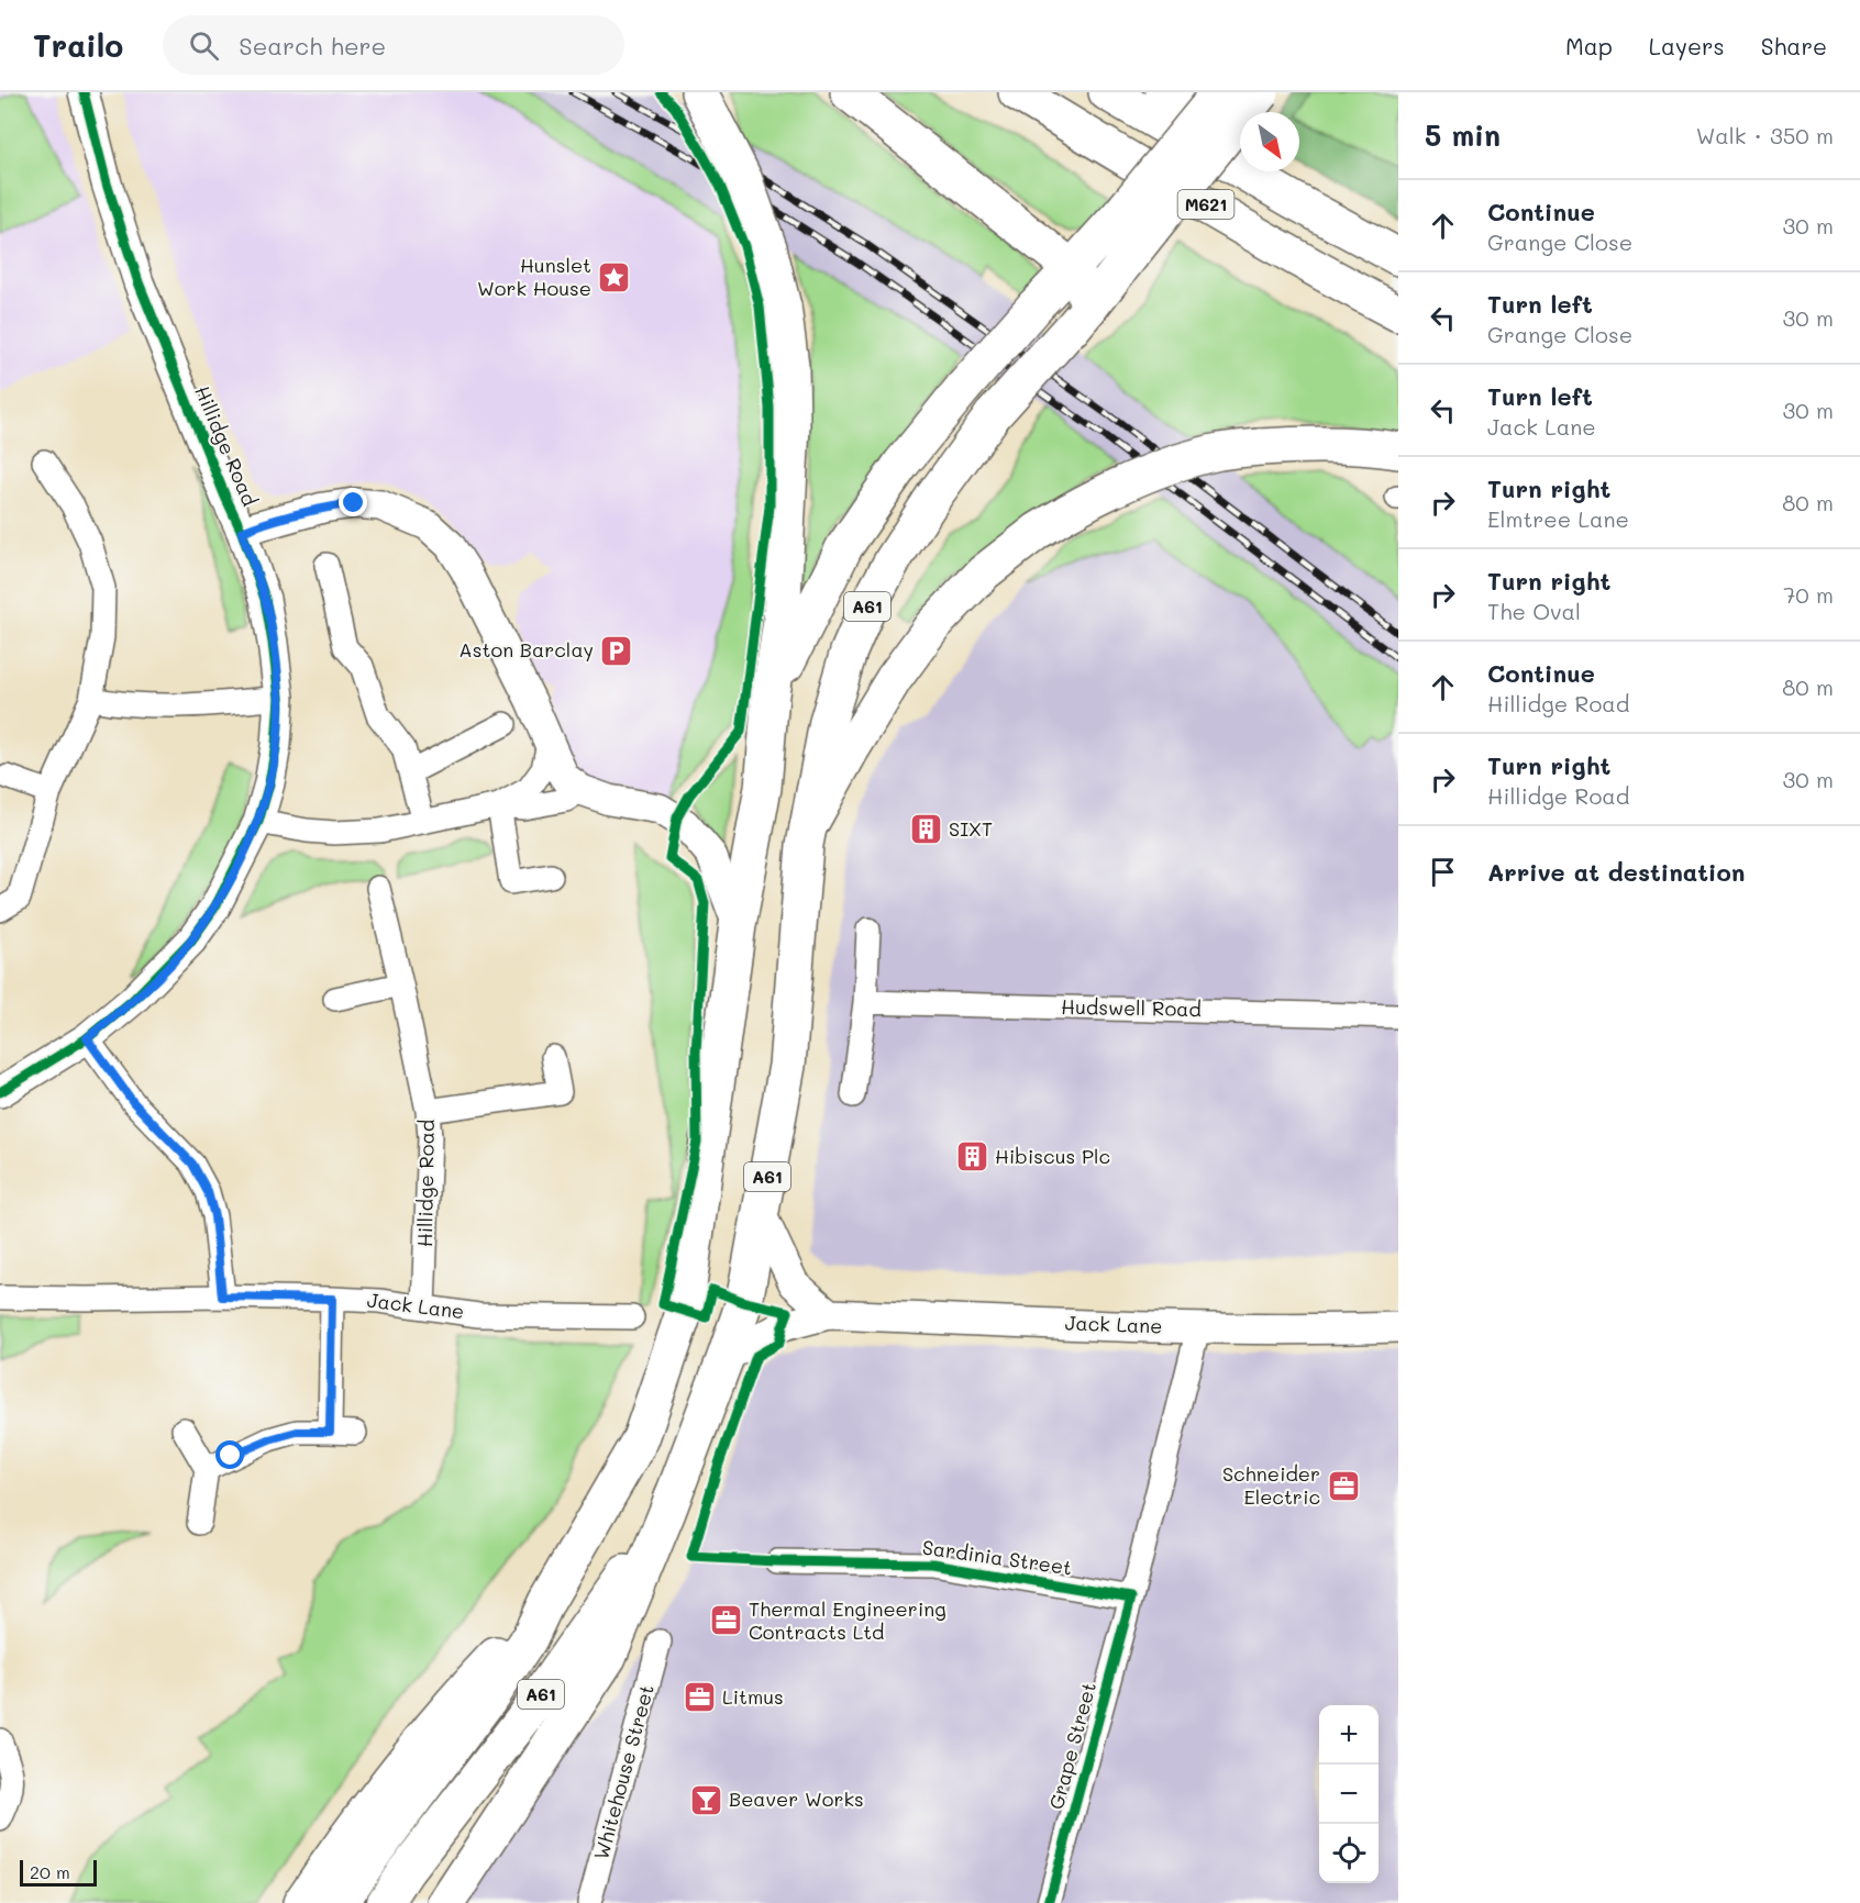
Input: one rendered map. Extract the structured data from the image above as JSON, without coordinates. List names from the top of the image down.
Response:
{
  "streets": {
    "highway": ["M621", "A61"],
    "street": [
      "Hillidge Road",
      "Hudswell Road",
      "Jack Lane",
      "Sardinia Street",
      "Grape Street",
      "Whitehouse Street"
    ]
  },
  "crossings": [
    ["Hillidge Road", "Jack Lane"],
    ["A61", "Jack Lane"],
    ["Jack Lane", "Grape Street"],
    ["Sardinia Street", "Grape Street"]
  ],
  "places": {
    "place": ["Hunslet Work House"],
    "parking": ["Aston Barclay"],
    "building": ["SIXT", "Hibiscus Plc"],
    "office": ["Schneider Electric", "Thermal Engineering Contracts Ltd", "Litmus"],
    "bar": ["Beaver Works"]
  },
  "scale_bar": "20 m",
  "north": "bottom right",
  "page": {
    "header": "Trailo",
    "search": "Search here",
    "nav": ["Map", "Layers", "Share"],
    "heading": ["5 min", "Walk · 350 m"],
    "list": [
      ["Continue", "Grange Close", "30 m"],
      ["Turn left", "Grange Close", "30 m"],
      ["Turn left", "Jack Lane", "30 m"],
      ["Turn right", "Elmtree Lane", "80 m"],
      ["Turn right", "The Oval", "70 m"],
      ["Continue", "Hillidge Road", "80 m"],
      ["Turn right", "Hillidge Road", "30 m"],
      "Arrive at destination"
    ],
    "map_buttons": ["+", "−"],
    "scale": "20 m"
  }
}
